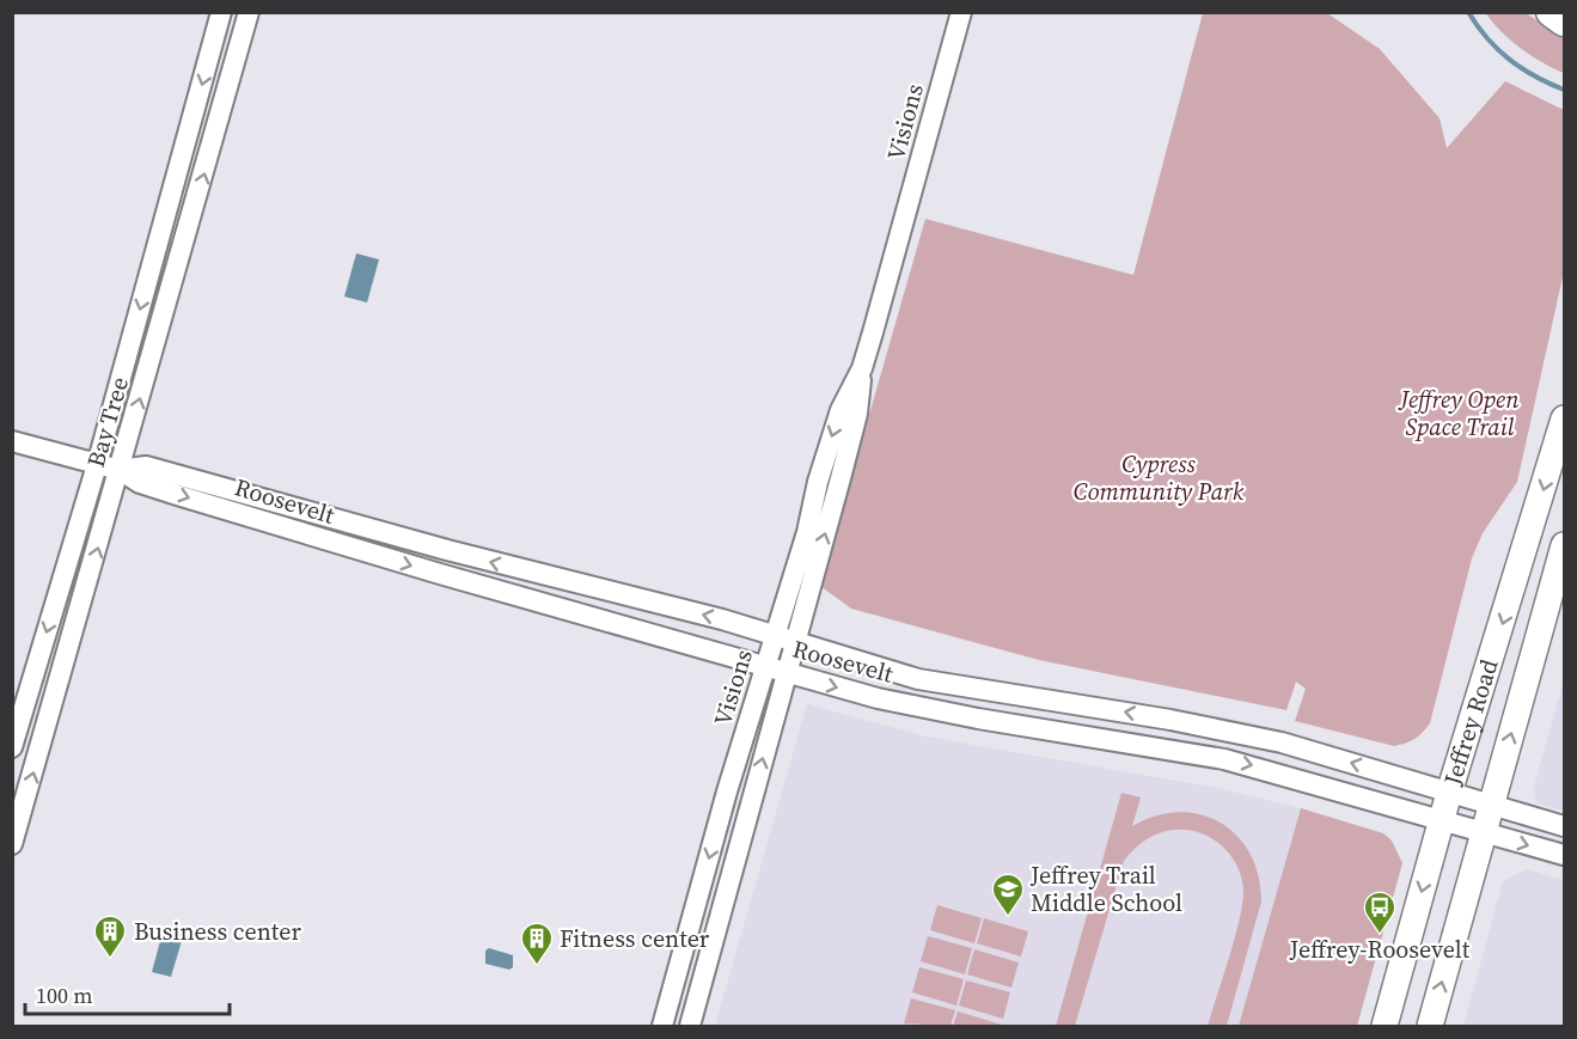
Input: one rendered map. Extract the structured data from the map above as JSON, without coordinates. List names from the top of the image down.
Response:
{
  "streets": {
    "main road": ["Jeffrey Road"],
    "street": ["Visions", "Bay Tree", "Roosevelt"]
  },
  "crossings": [
    ["Visions", "Roosevelt"],
    ["Bay Tree", "Roosevelt"],
    ["Roosevelt", "Jeffrey Road"]
  ],
  "parks": ["Jeffrey Open Space Trail", "Cypress Community Park"],
  "places": {
    "school or university": ["Jeffrey Trail Middle School"],
    "bus stop": ["Jeffrey-Roosevelt"],
    "building": ["Business center", "Fitness center"]
  },
  "scale_bar": "100 m"
}
